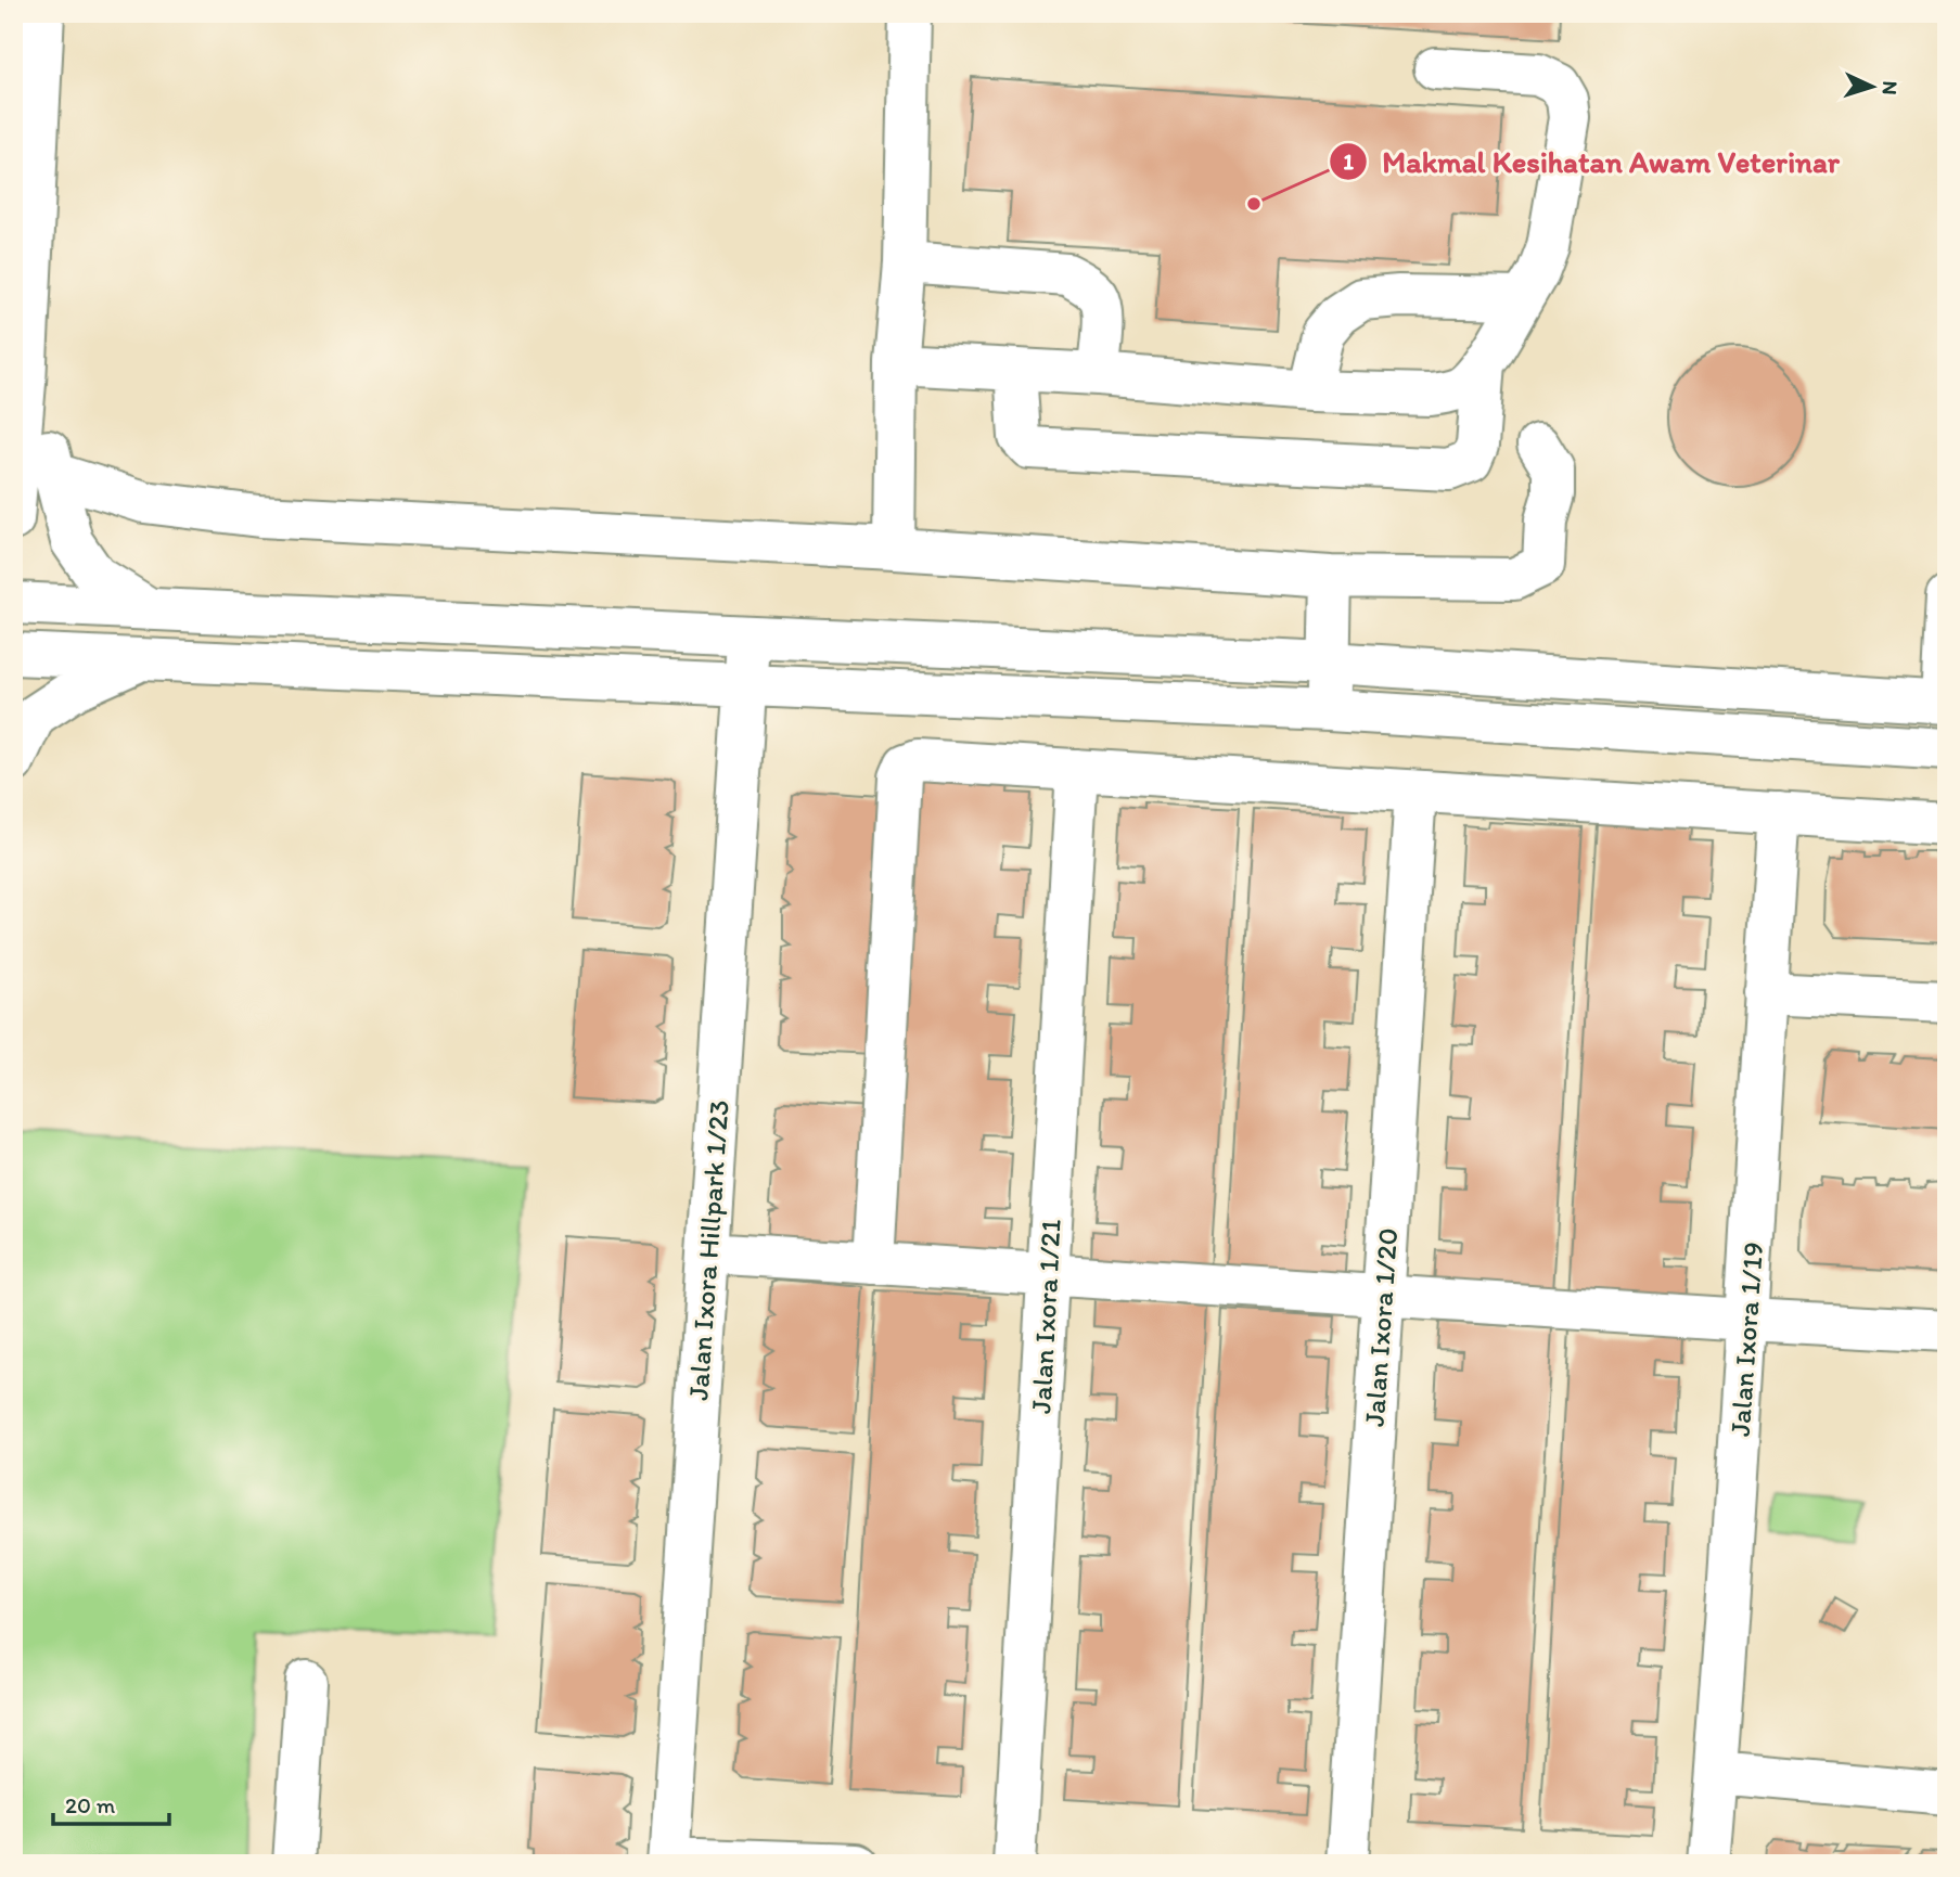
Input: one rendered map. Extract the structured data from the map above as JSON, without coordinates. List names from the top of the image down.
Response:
{
  "streets": {
    "street": [
      "Jalan Ixora Hillpark 1/23",
      "Jalan Ixora 1/21",
      "Jalan Ixora 1/20",
      "Jalan Ixora 1/19"
    ]
  },
  "places": ["Makmal Kesihatan Awam Veterinar"],
  "scale_bar": "20 m",
  "north": "right"
}
